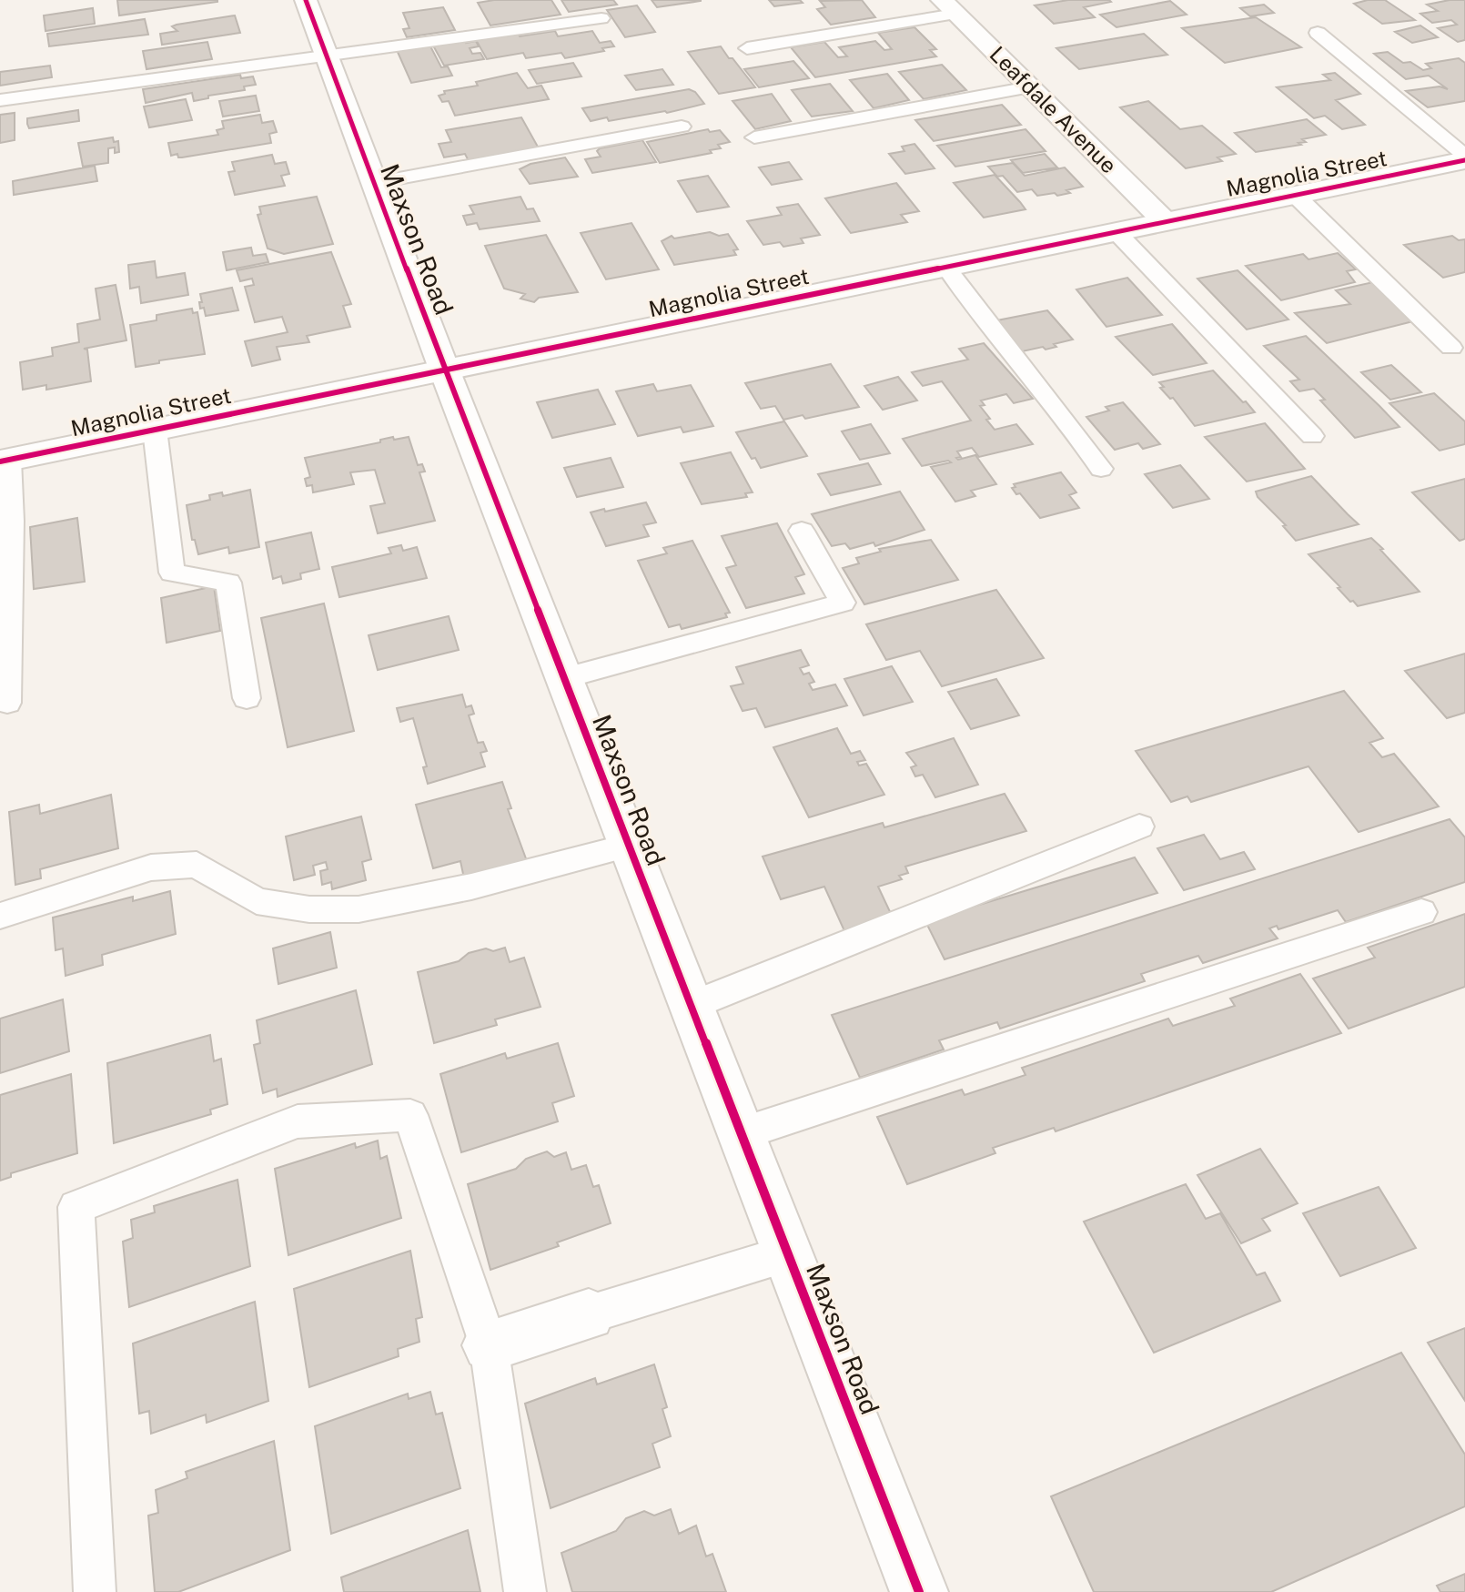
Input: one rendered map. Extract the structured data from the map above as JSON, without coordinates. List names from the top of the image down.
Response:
{
  "streets": {
    "street": ["Leafdale Avenue", "Magnolia Street", "Maxson Road"]
  },
  "crossings": [
    ["Leafdale Avenue", "Magnolia Street"],
    ["Magnolia Street", "Maxson Road"]
  ]
}
